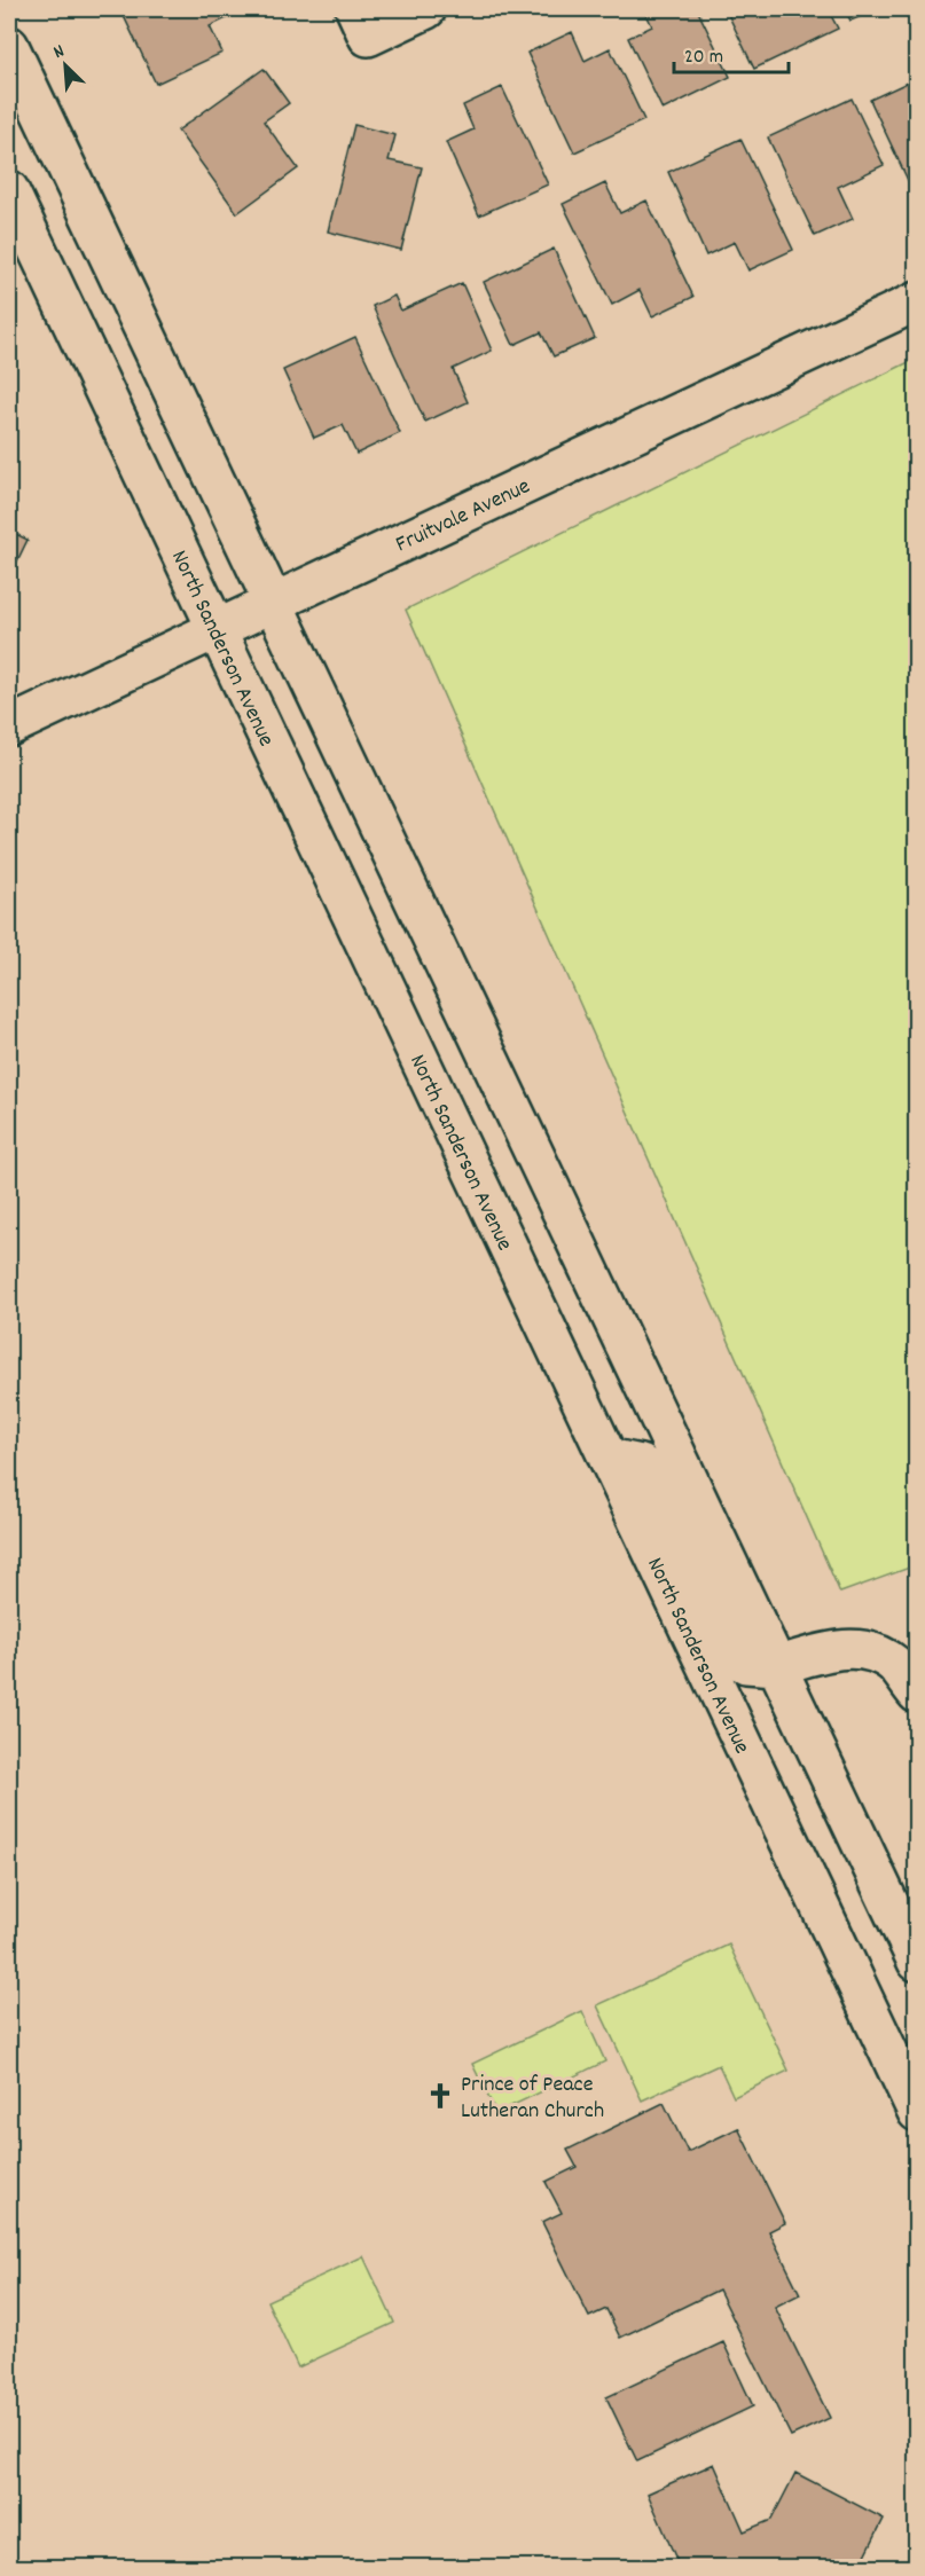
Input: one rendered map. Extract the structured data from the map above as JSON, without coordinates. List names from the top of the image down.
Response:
{
  "streets": {
    "main road": ["Fruitvale Avenue", "North Sanderson Avenue"]
  },
  "crossings": [
    ["Fruitvale Avenue", "North Sanderson Avenue"]
  ],
  "places": {
    "church": ["Prince of Peace Lutheran Church"]
  },
  "scale_bar": "20 m",
  "north": "top left"
}
